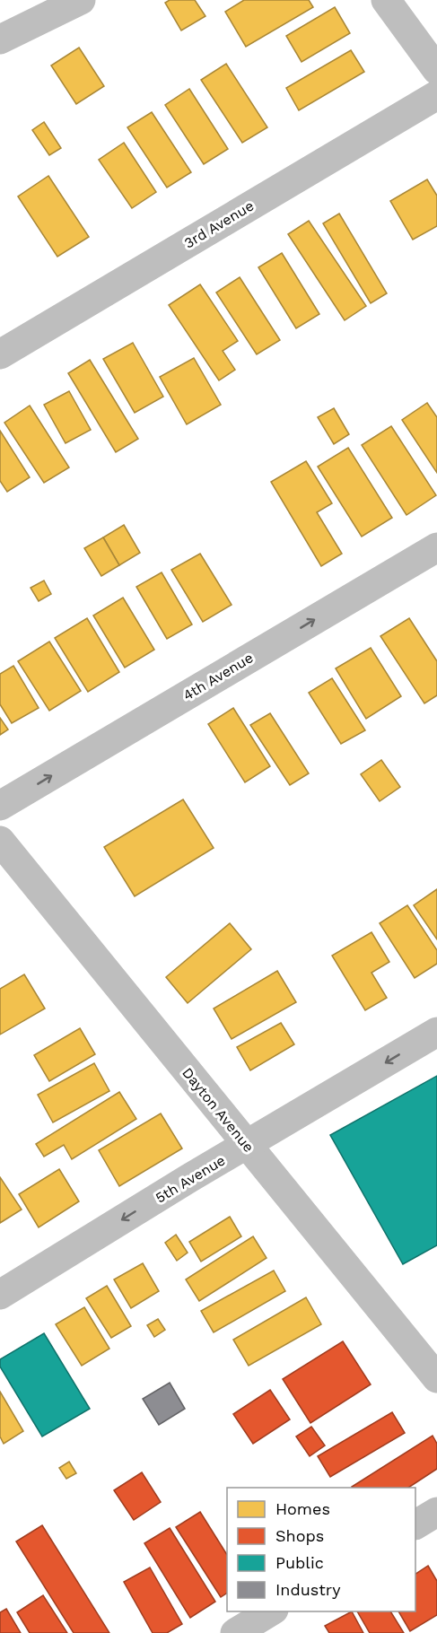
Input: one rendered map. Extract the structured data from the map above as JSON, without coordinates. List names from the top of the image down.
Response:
{
  "streets": {
    "street": [
      "3rd Avenue",
      "4th Avenue",
      "Dayton Avenue",
      "5th Avenue"
    ]
  },
  "crossings": [
    ["Dayton Avenue", "5th Avenue"]
  ],
  "one_way": ["4th Avenue", "5th Avenue"],
  "legend": [
    "Homes",
    "Shops",
    "Public",
    "Industry"
  ]
}
